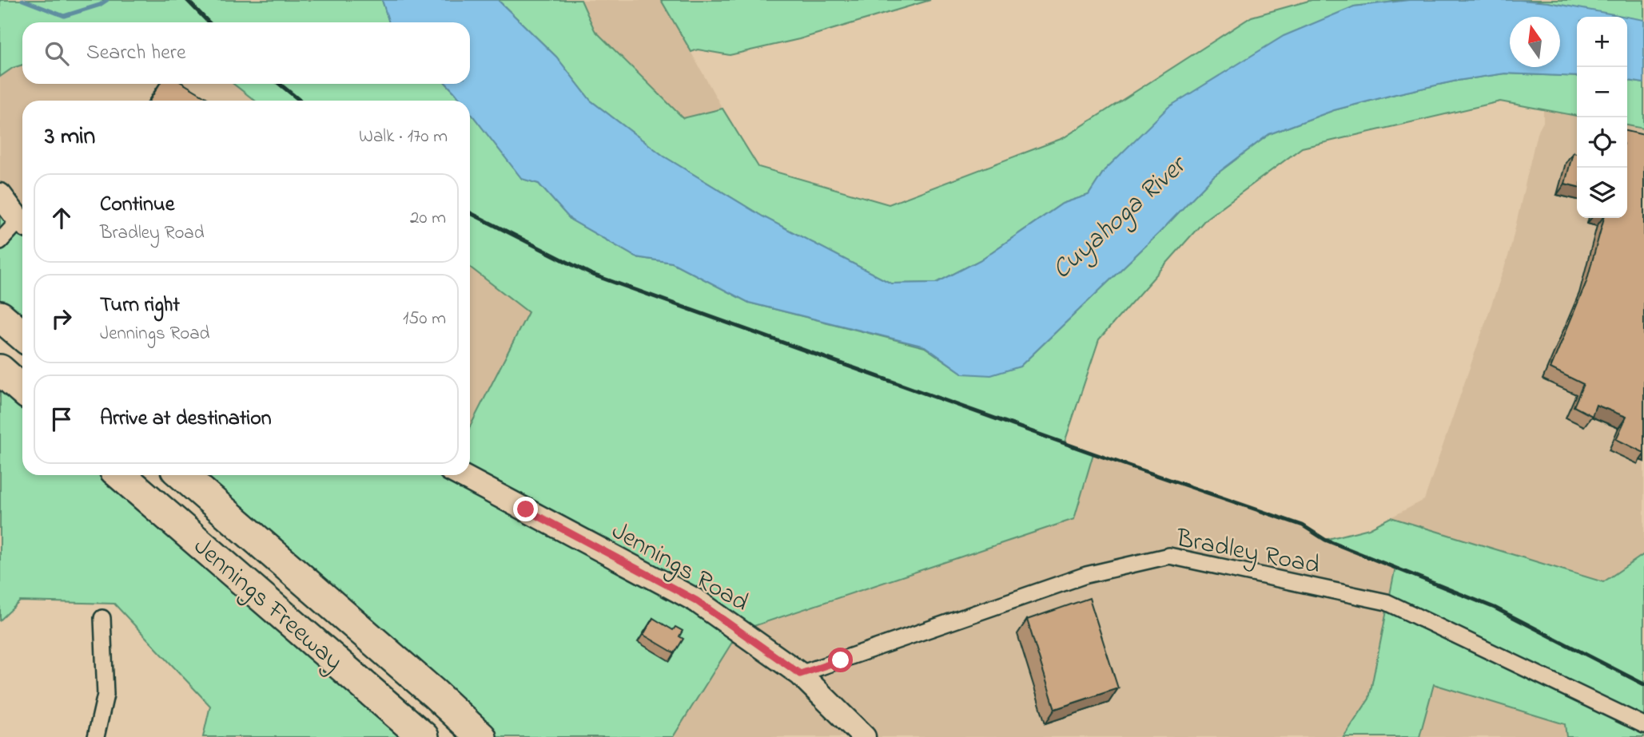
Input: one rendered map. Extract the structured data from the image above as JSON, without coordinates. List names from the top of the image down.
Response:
{
  "streets": {
    "highway": ["Jennings Freeway"],
    "street": ["Bradley Road", "Jennings Road"]
  },
  "crossings": [
    ["Bradley Road", "Jennings Road"]
  ],
  "water": ["Cuyahoga River"],
  "north": "top",
  "page": {
    "map_buttons": ["+", "−"],
    "search": "Search here",
    "heading": ["3 min", "Walk · 170 m"],
    "list": [
      ["Continue", "Bradley Road", "20 m"],
      ["Turn right", "Jennings Road", "150 m"],
      "Arrive at destination"
    ]
  }
}
